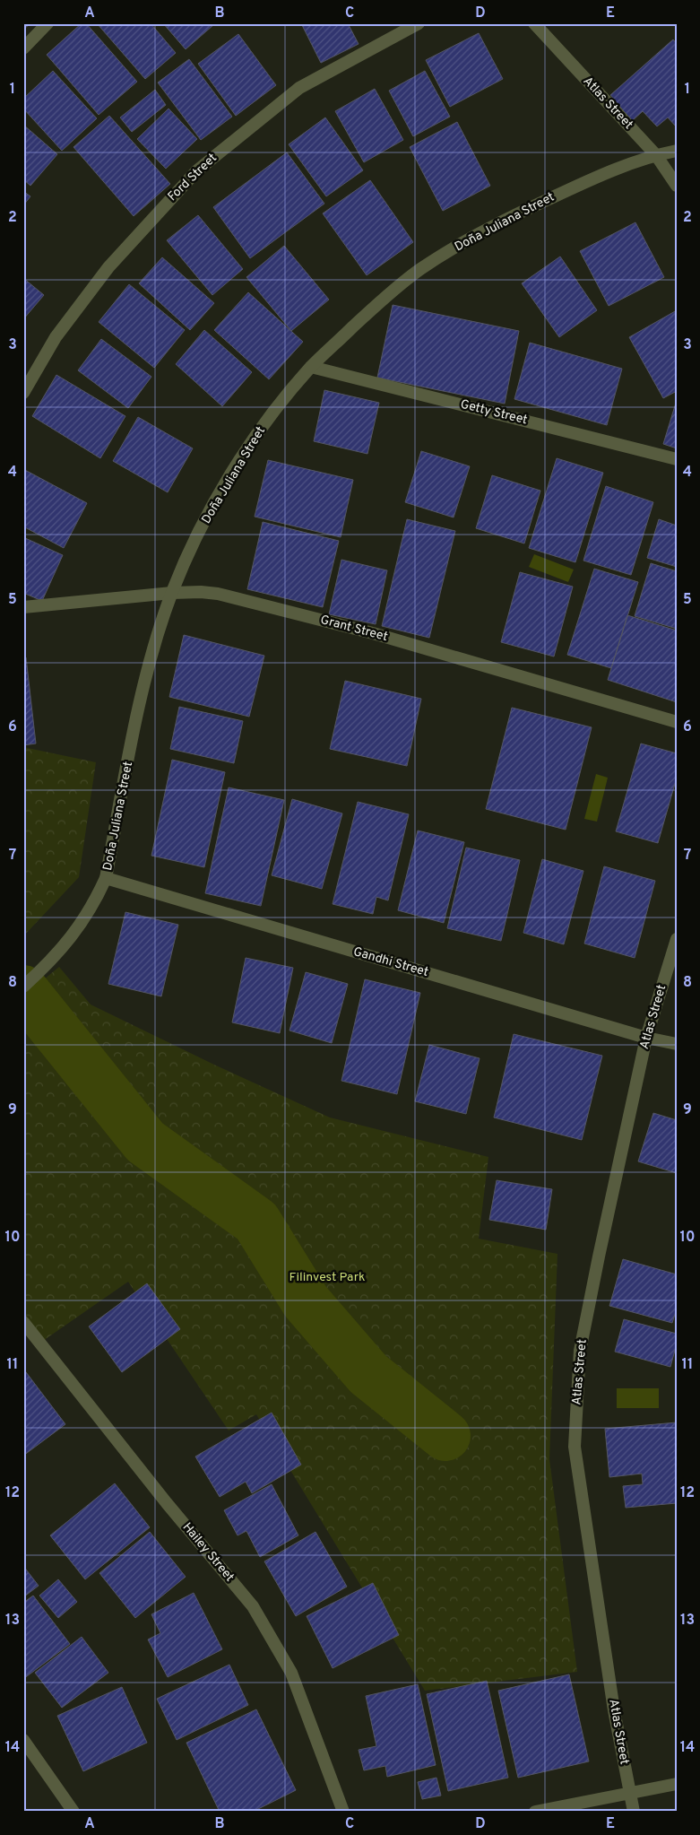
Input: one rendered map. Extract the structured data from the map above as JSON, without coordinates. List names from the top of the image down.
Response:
{
  "streets": {
    "street": [
      "Atlas Street",
      "Ford Street",
      "Doña Juliana Street",
      "Getty Street",
      "Grant Street",
      "Gandhi Street",
      "Hailey Street"
    ]
  },
  "crossings": [
    ["Atlas Street", "Doña Juliana Street"],
    ["Atlas Street", "Gandhi Street"],
    ["Doña Juliana Street", "Getty Street"],
    ["Doña Juliana Street", "Grant Street"],
    ["Doña Juliana Street", "Gandhi Street"]
  ],
  "parks": ["Filinvest Park"],
  "grid": {
    "columns": [
      "A",
      "B",
      "C",
      "D",
      "E"
    ],
    "rows": [
      "1",
      "2",
      "3",
      "4",
      "5",
      "6",
      "7",
      "8",
      "9",
      "10",
      "11",
      "12",
      "13",
      "14"
    ]
  }
}
